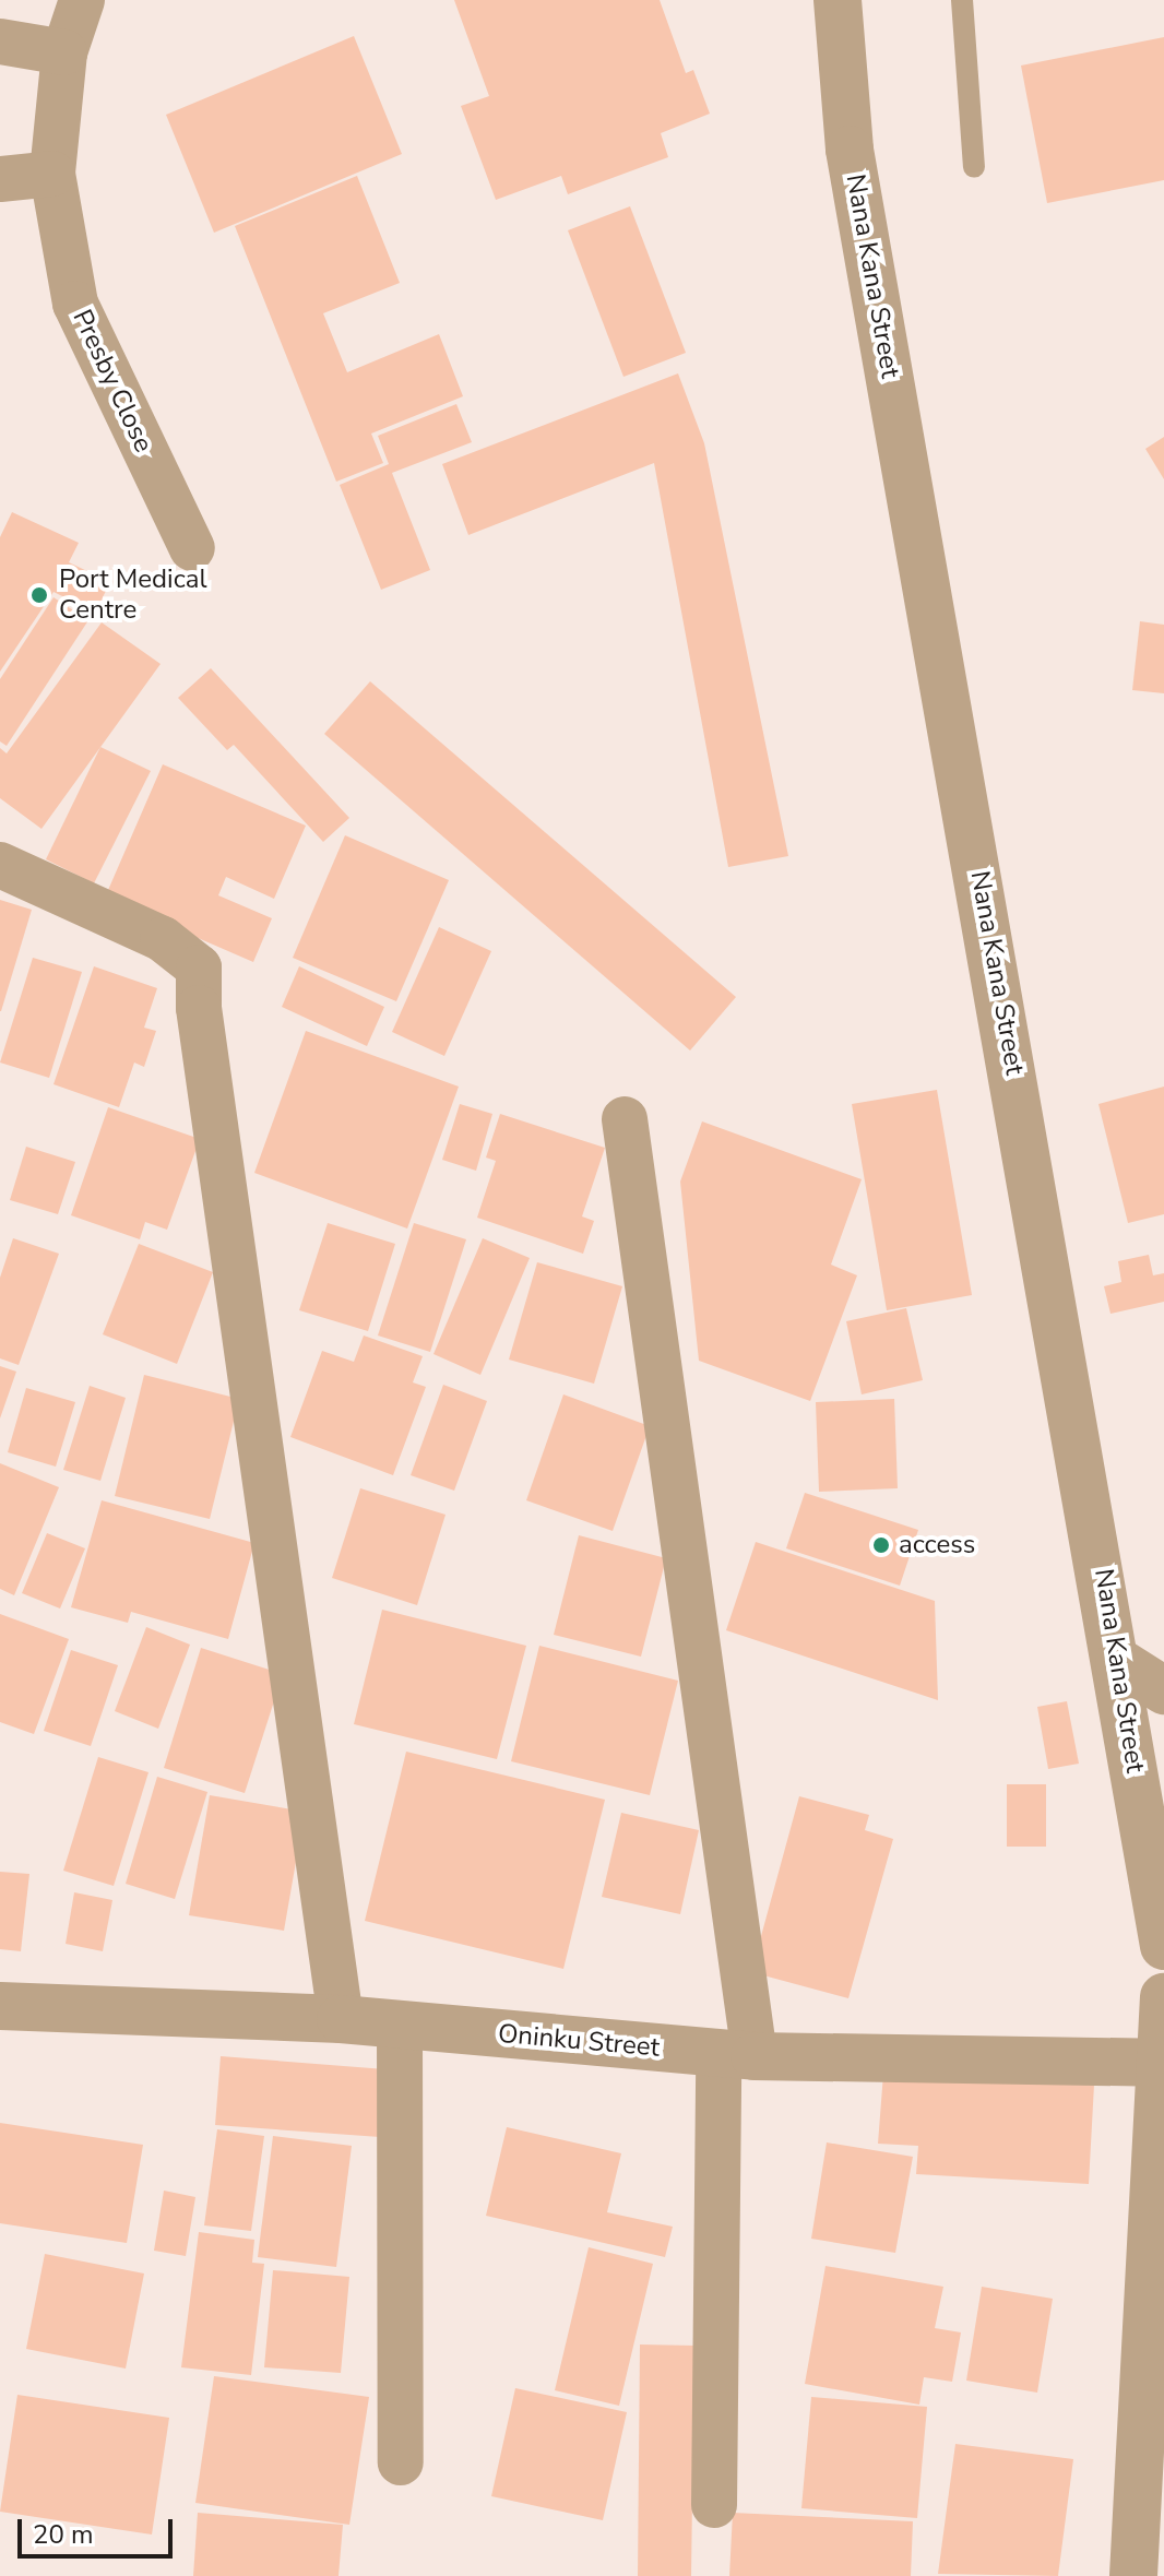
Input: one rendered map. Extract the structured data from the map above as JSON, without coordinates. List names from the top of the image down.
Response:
{
  "streets": {
    "street": ["Nana Kana Street", "Presby Close", "Oninku Street"]
  },
  "places": ["Port Medical Centre", "access"],
  "scale_bar": "20 m"
}
